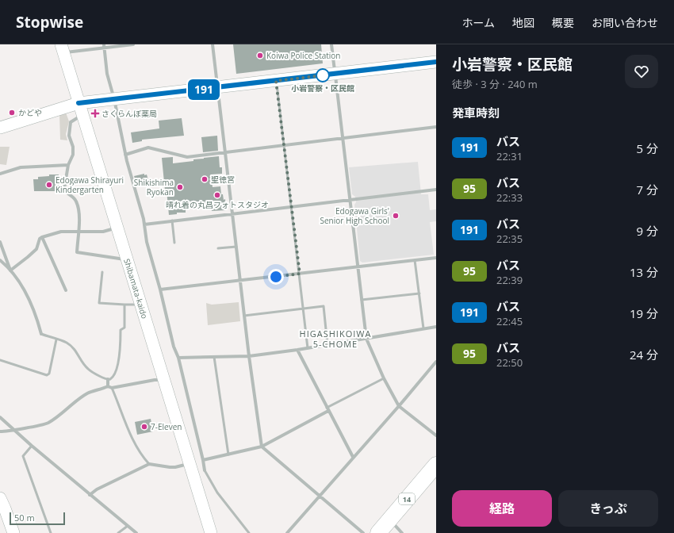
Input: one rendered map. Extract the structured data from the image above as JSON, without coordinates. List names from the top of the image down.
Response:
{
  "streets": {
    "highway": ["14"],
    "main road": ["Shibamata-kaido"]
  },
  "districts": ["HIGASHIKOIWA 5-CHOME"],
  "places": {
    "other": [
      "Koiwa Police Station",
      "小岩警察・区民館",
      "かどや",
      "聖徳宮",
      "Edogawa Shirayuri Kindergarten",
      "Shikishima Ryokan",
      "晴れ着の丸昌フォトスタジオ",
      "Edogawa Girls' Senior High School",
      "7-Eleven"
    ],
    "health": ["さくらんぼ薬局"]
  },
  "lines": ["bus line 191"],
  "scale_bar": "50 m",
  "page": {
    "header": "Stopwise",
    "nav": [
      "ホーム",
      "地図",
      "概要",
      "お問い合わせ"
    ],
    "on_map": "191",
    "heading": [
      ["小岩警察・区民館", "徒歩 · 3 分 · 240 m"],
      "発車時刻"
    ],
    "list": [
      {
        "mark": "191",
        "name": "バス",
        "note": "22:31",
        "value": "5 分"
      },
      {
        "mark": "95",
        "name": "バス",
        "note": "22:33",
        "value": "7 分"
      },
      {
        "mark": "191",
        "name": "バス",
        "note": "22:35",
        "value": "9 分"
      },
      {
        "mark": "95",
        "name": "バス",
        "note": "22:39",
        "value": "13 分"
      },
      {
        "mark": "191",
        "name": "バス",
        "note": "22:45",
        "value": "19 分"
      },
      {
        "mark": "95",
        "name": "バス",
        "note": "22:50",
        "value": "24 分"
      }
    ],
    "buttons": ["経路", "きっぷ"],
    "scale": "50 m"
  }
}
